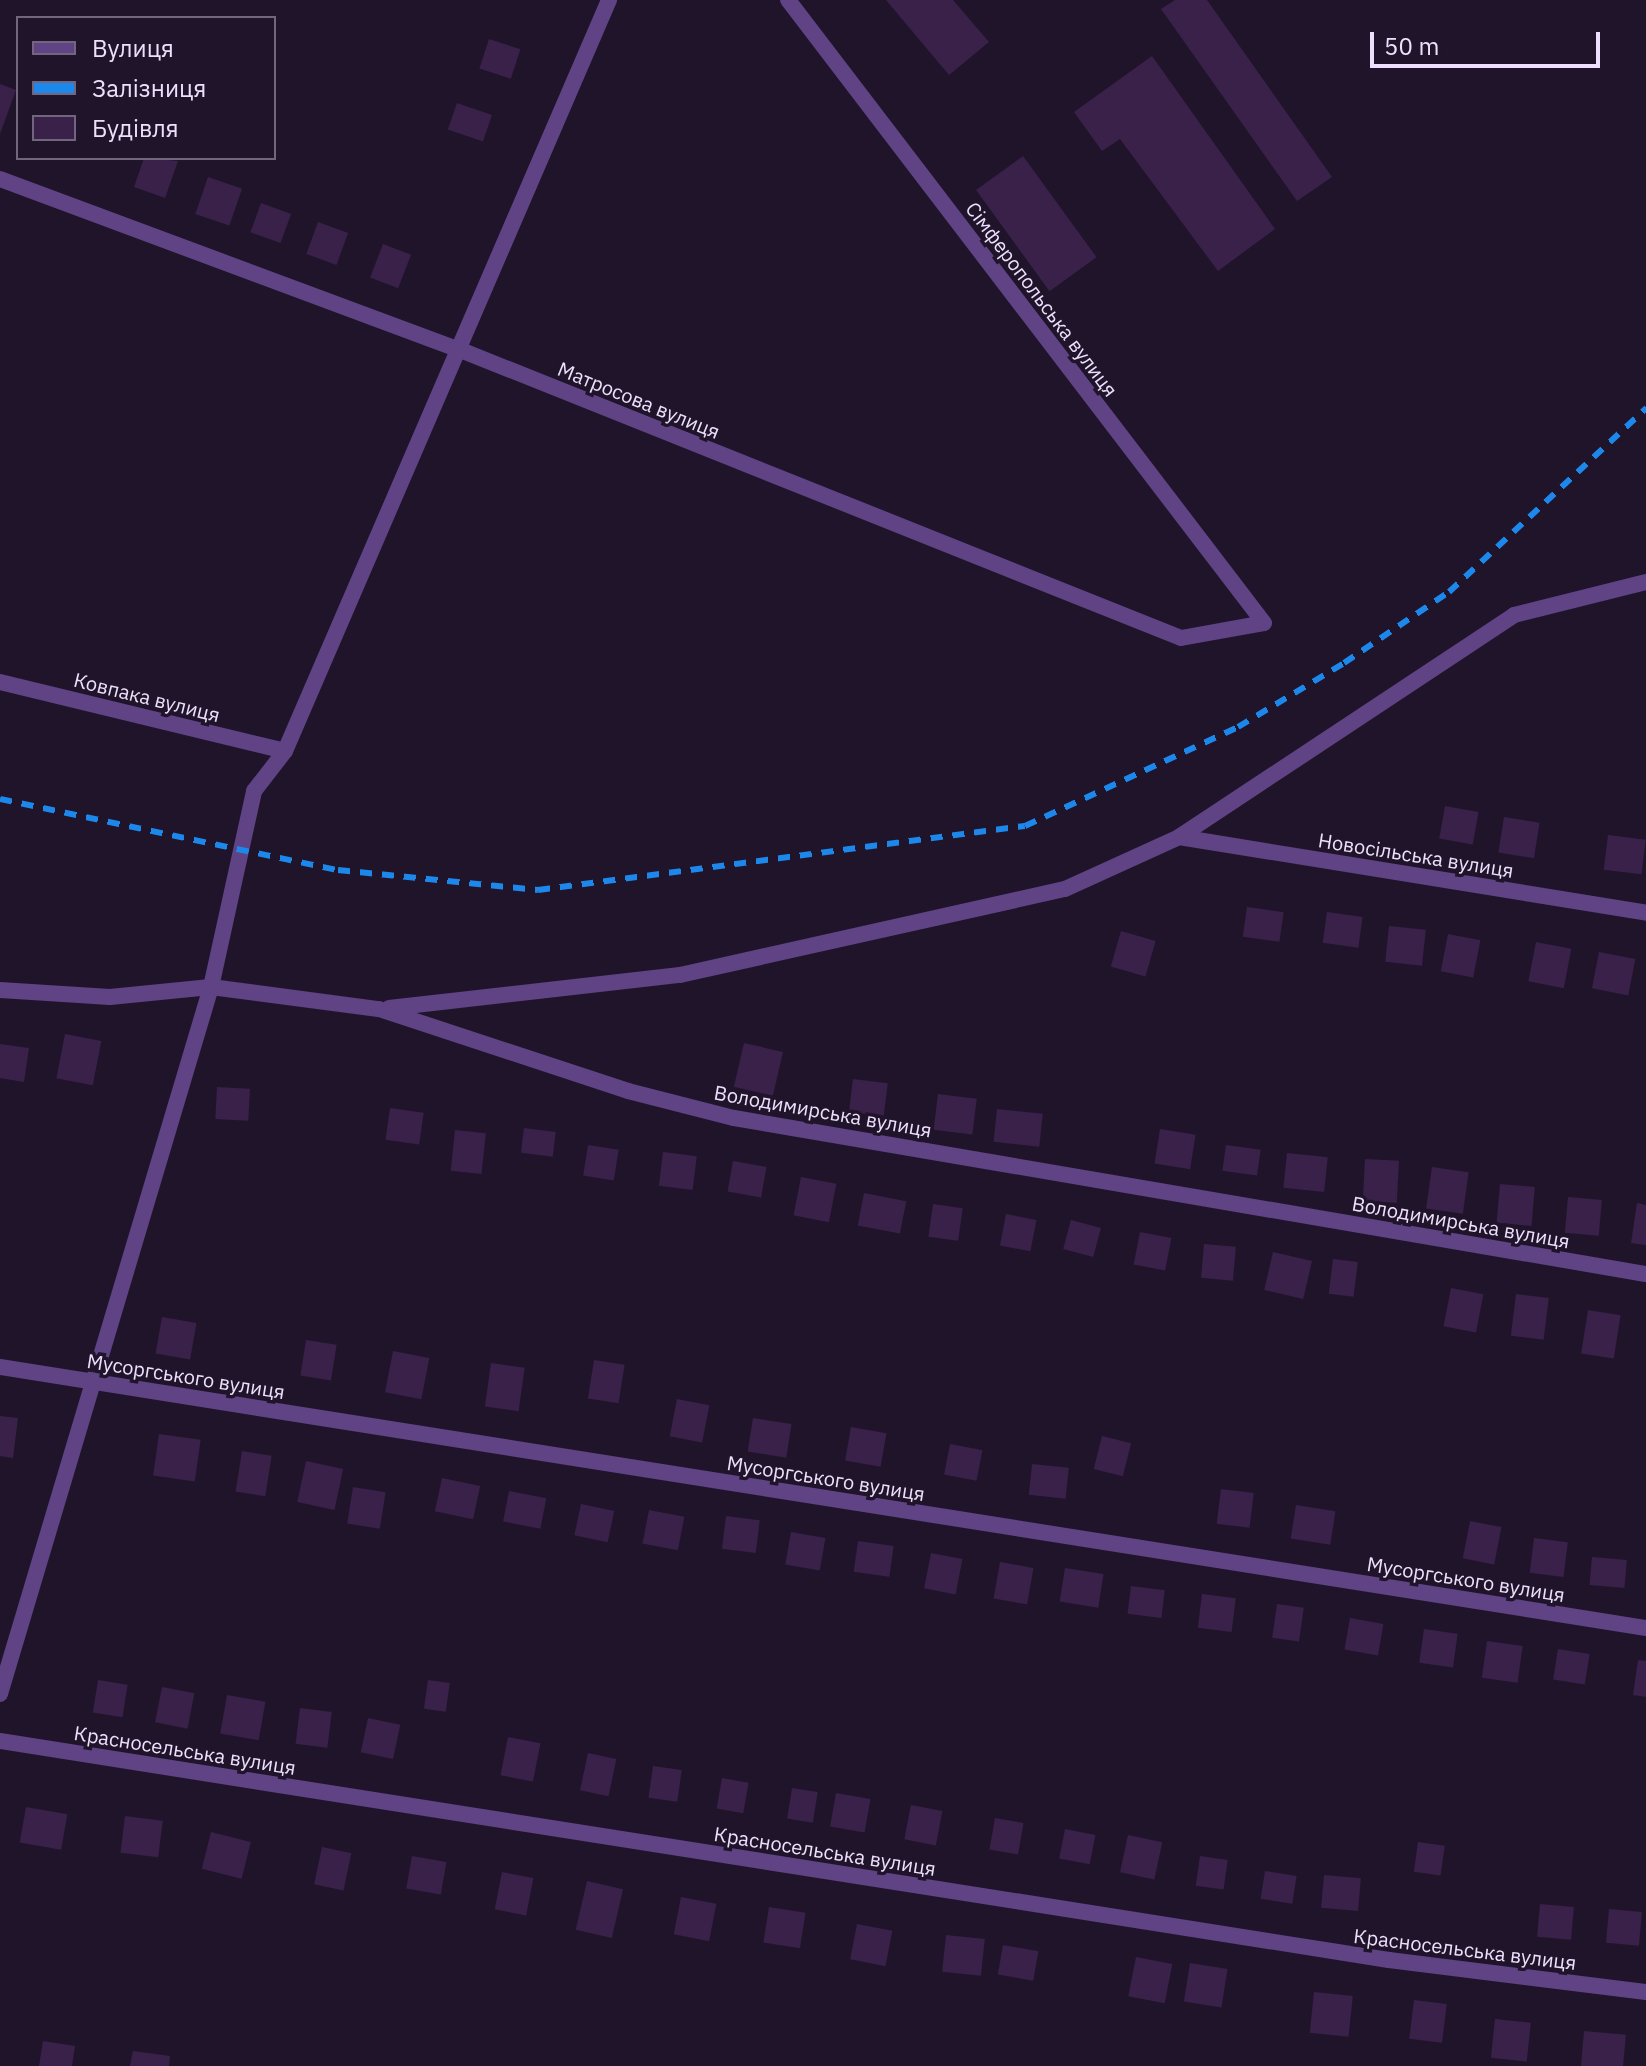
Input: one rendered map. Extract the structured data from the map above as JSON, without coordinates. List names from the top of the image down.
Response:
{
  "streets": {
    "street": [
      "Сімферопольська вулиця",
      "Матросова вулиця",
      "Ковпака вулиця",
      "Новосільська вулиця",
      "Володимирська вулиця",
      "Мусоргського вулиця",
      "Красносельська вулиця"
    ]
  },
  "crossings": [
    ["Сімферопольська вулиця", "Матросова вулиця"]
  ],
  "legend": ["Вулиця", "Залізниця", "Будівля"],
  "scale_bar": "50 m"
}
